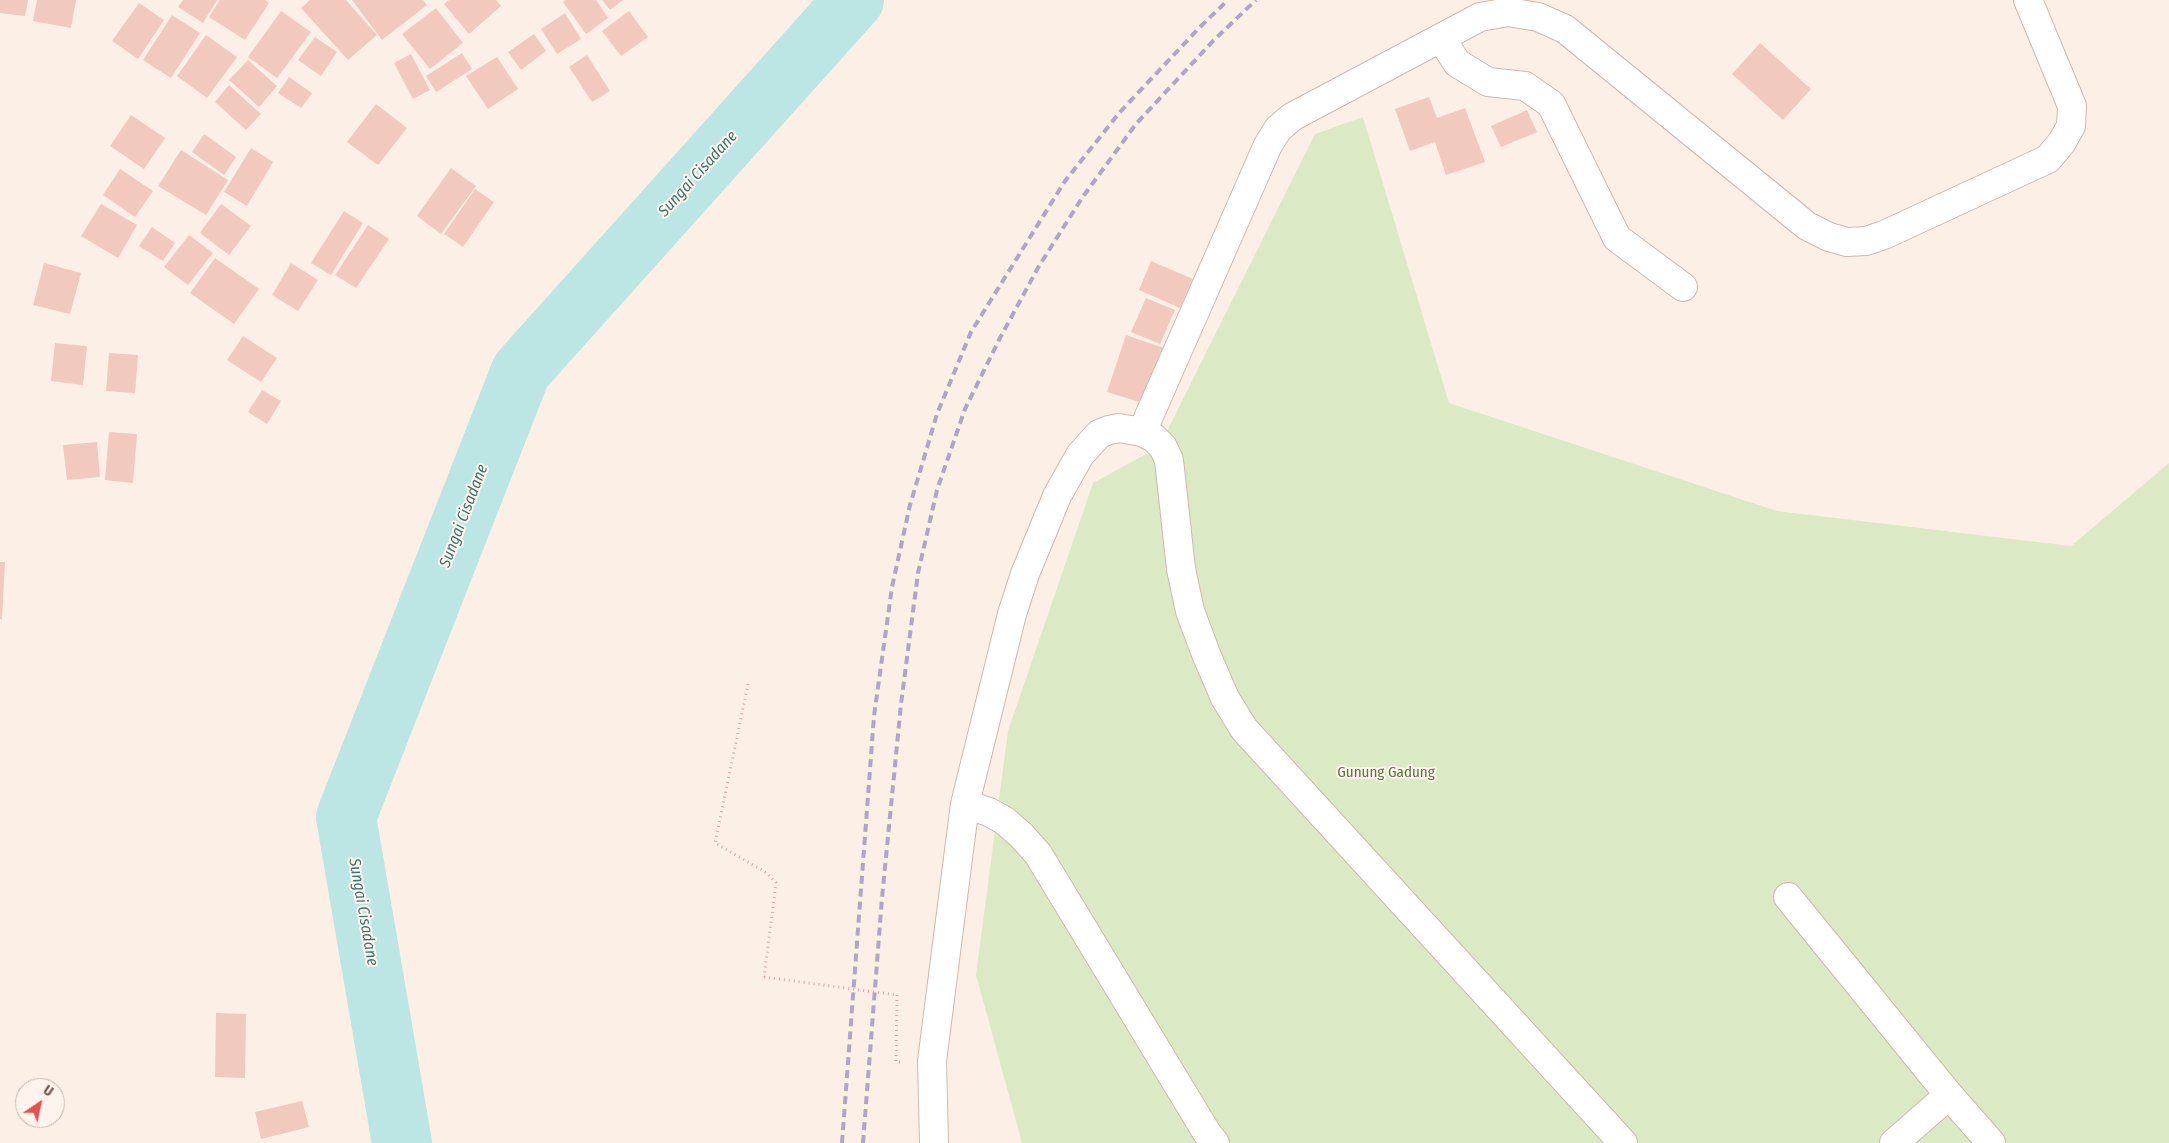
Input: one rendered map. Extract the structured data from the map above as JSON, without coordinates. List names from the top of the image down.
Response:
{
  "water": ["Sungai Cisadane"],
  "parks": ["Gunung Gadung"],
  "north": "top right"
}
